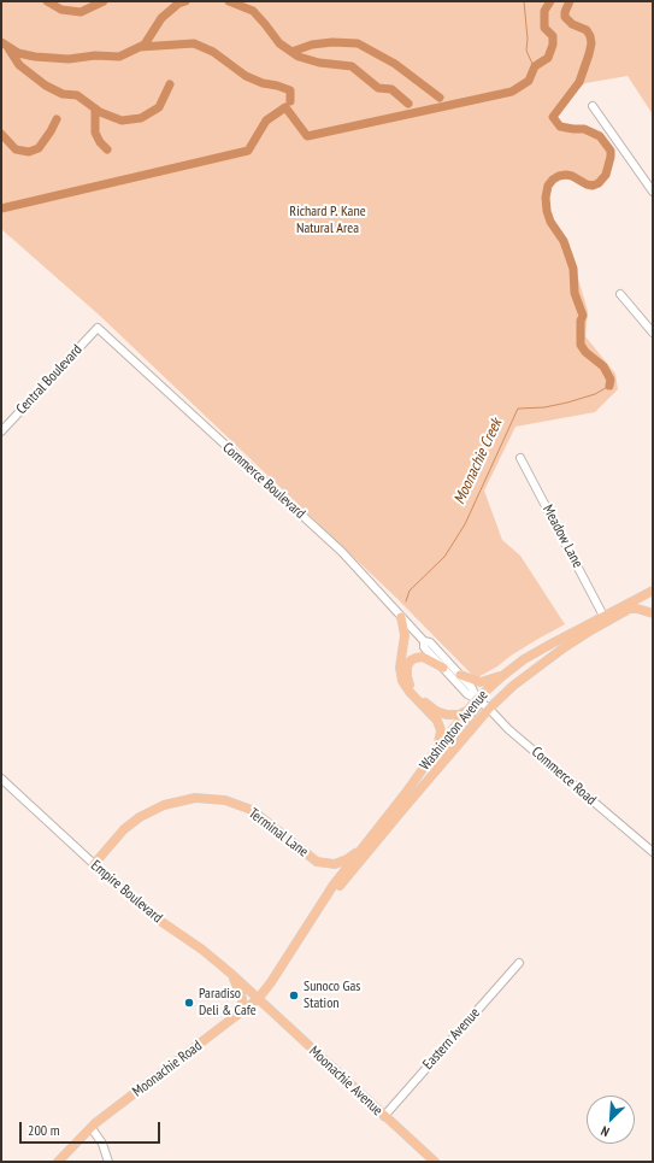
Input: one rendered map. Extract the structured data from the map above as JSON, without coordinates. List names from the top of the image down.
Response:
{
  "streets": {
    "main road": [
      "Washington Avenue",
      "Terminal Lane",
      "Empire Boulevard",
      "Moonachie Road",
      "Moonachie Avenue"
    ],
    "street": [
      "Central Boulevard",
      "Commerce Boulevard",
      "Meadow Lane",
      "Commerce Road",
      "Eastern Avenue"
    ]
  },
  "crossings": [
    ["Central Boulevard", "Commerce Boulevard"],
    ["Commerce Boulevard", "Washington Avenue"],
    ["Commerce Boulevard", "Commerce Road"],
    ["Meadow Lane", "Washington Avenue"],
    ["Washington Avenue", "Commerce Road"],
    ["Washington Avenue", "Terminal Lane"],
    ["Washington Avenue", "Empire Boulevard"],
    ["Washington Avenue", "Moonachie Road"],
    ["Washington Avenue", "Moonachie Avenue"],
    ["Terminal Lane", "Empire Boulevard"],
    ["Empire Boulevard", "Moonachie Road"],
    ["Empire Boulevard", "Moonachie Avenue"],
    ["Eastern Avenue", "Moonachie Avenue"],
    ["Moonachie Road", "Moonachie Avenue"]
  ],
  "water": ["Moonachie Creek"],
  "parks": ["Richard P. Kane Natural Area"],
  "places": ["Sunoco Gas Station", "Paradiso Deli & Cafe"],
  "scale_bar": "200 m",
  "north": "bottom left"
}
